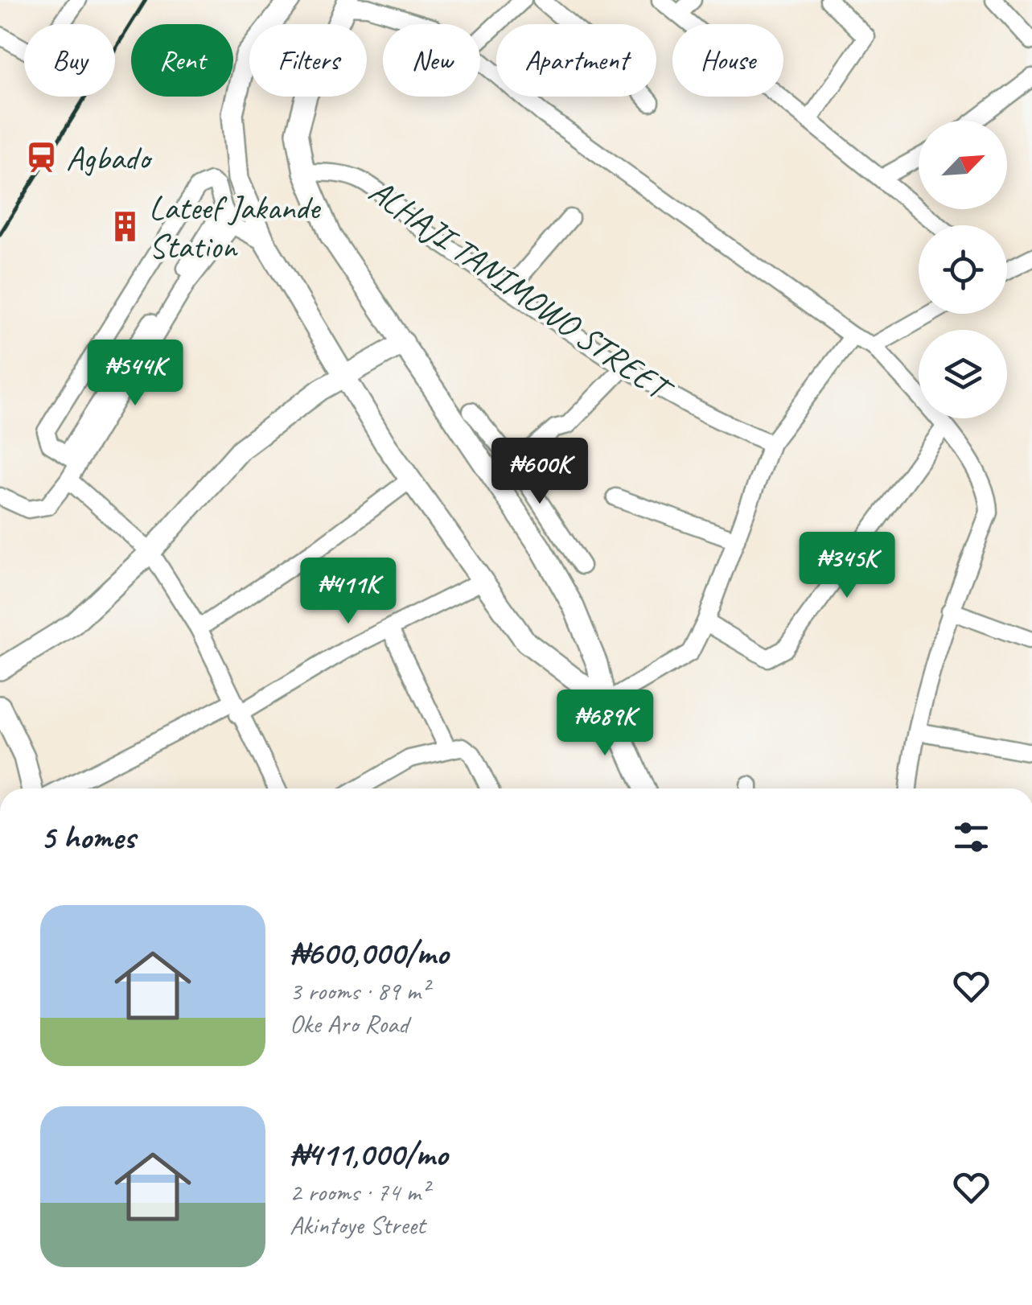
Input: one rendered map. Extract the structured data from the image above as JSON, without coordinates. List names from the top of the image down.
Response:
{
  "streets": {
    "street": ["ALHAJI TANIMOWO STREET"]
  },
  "places": {
    "station": ["Agbado"],
    "building": ["Lateef Jakande Station"]
  },
  "north": "top right",
  "page": {
    "chip": [
      "Buy",
      "Rent",
      "Filters",
      "New",
      "Apartment",
      "House"
    ],
    "price": [
      "₦544K",
      "₦600K",
      "₦345K",
      "₦411K",
      "₦689K"
    ],
    "heading": "5 homes",
    "list": [
      {
        "name": "₦600,000/mo",
        "note": "3 rooms · 89 m² · Oke Aro Road"
      },
      {
        "name": "₦411,000/mo",
        "note": "2 rooms · 74 m² · Akintoye Street"
      }
    ]
  }
}
